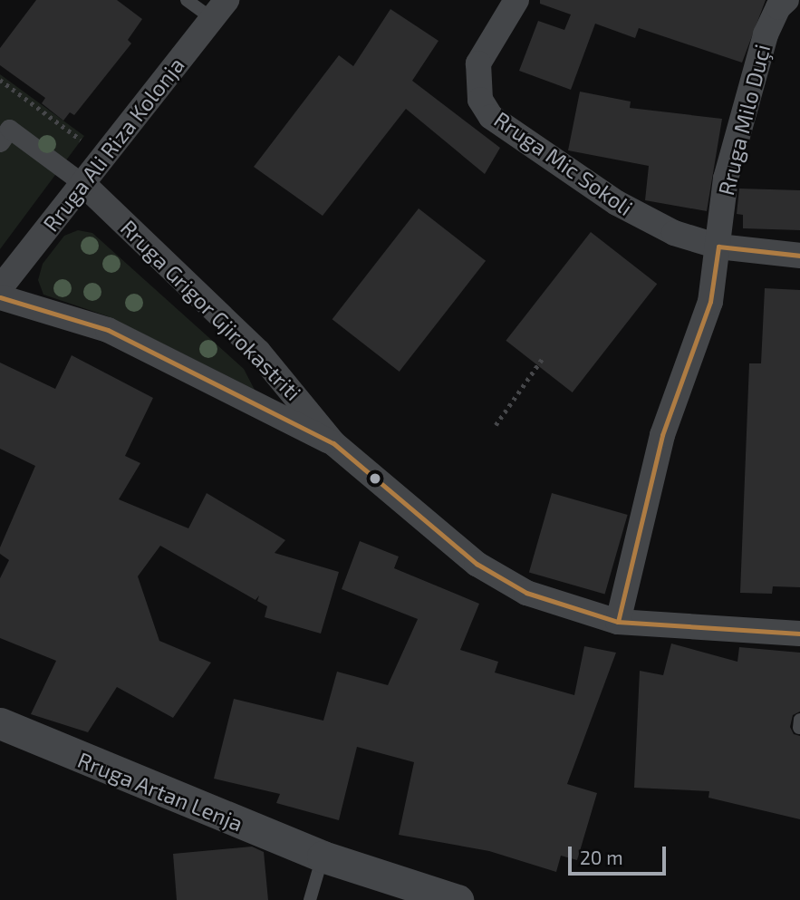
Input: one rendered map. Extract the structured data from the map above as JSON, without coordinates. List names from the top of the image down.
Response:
{
  "streets": {
    "street": [
      "Rruga Milo Duçi",
      "Rruga Ali Riza Kolonja",
      "Rruga Mic Sokoli",
      "Rruga Grigor Gjirokastriti",
      "Rruga Artan Lenja"
    ]
  },
  "crossings": [
    ["Rruga Milo Duçi", "Rruga Mic Sokoli"],
    ["Rruga Milo Duçi", "Rruga Grigor Gjirokastriti"],
    ["Rruga Ali Riza Kolonja", "Rruga Grigor Gjirokastriti"]
  ],
  "scale_bar": "20 m"
}
